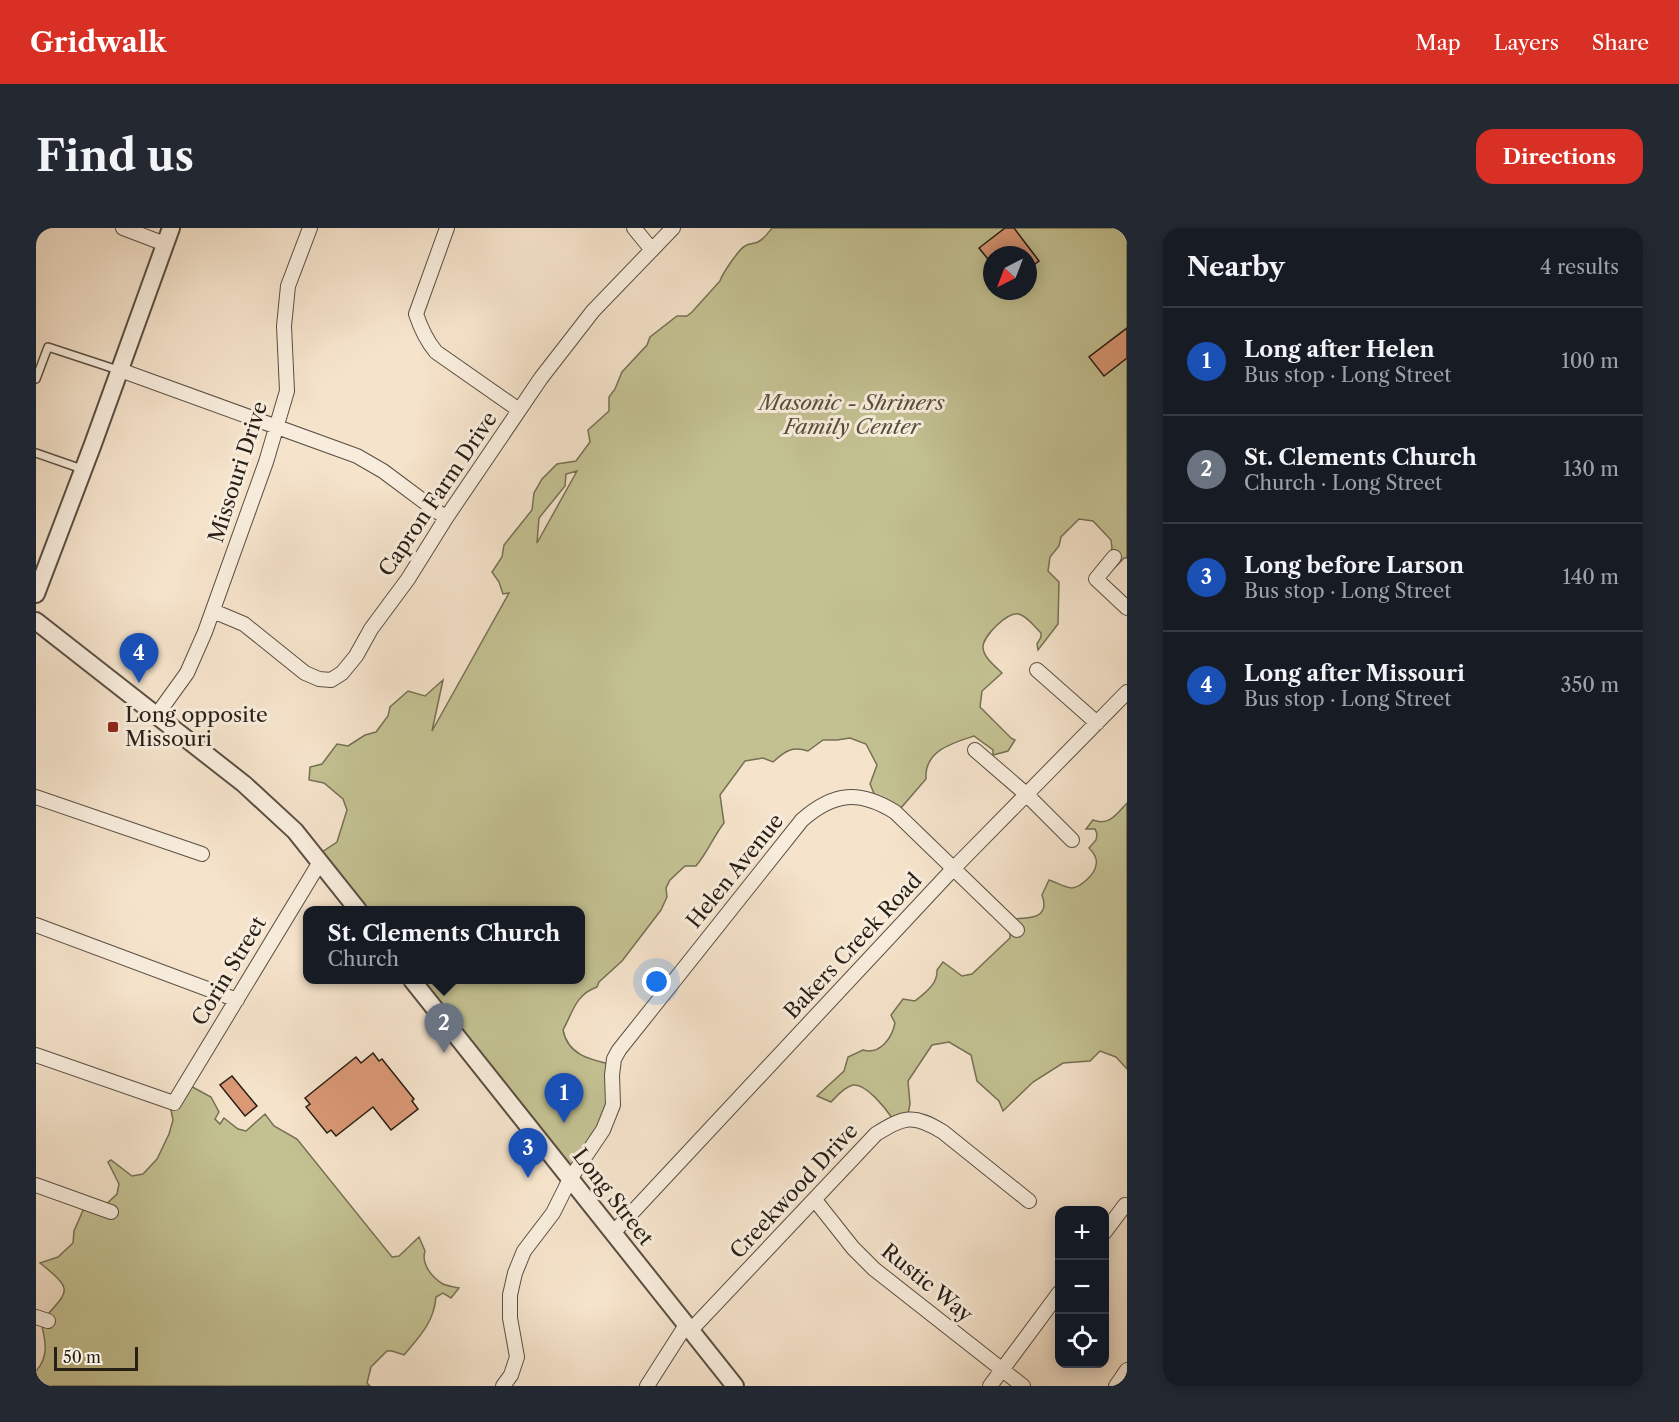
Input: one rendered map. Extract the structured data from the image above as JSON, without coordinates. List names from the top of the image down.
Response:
{
  "streets": {
    "street": [
      "Missouri Drive",
      "Capron Farm Drive",
      "Helen Avenue",
      "Bakers Creek Road",
      "Corin Street",
      "Creekwood Drive",
      "Long Street",
      "Rustic Way"
    ]
  },
  "crossings": [
    ["Missouri Drive", "Capron Farm Drive"],
    ["Helen Avenue", "Bakers Creek Road"],
    ["Helen Avenue", "Long Street"],
    ["Bakers Creek Road", "Long Street"],
    ["Creekwood Drive", "Long Street"],
    ["Creekwood Drive", "Rustic Way"]
  ],
  "parks": ["Masonic - Shriners Family Center"],
  "places": {
    "transit": ["Long opposite Missouri"]
  },
  "scale_bar": "50 m",
  "north": "bottom left",
  "page": {
    "header": "Gridwalk",
    "nav": ["Map", "Layers", "Share"],
    "buttons": "Directions",
    "title": "Find us",
    "heading": ["Nearby", "4 results"],
    "list": [
      {
        "mark": "1",
        "name": "Long after Helen",
        "note": "Bus stop · Long Street",
        "value": "100 m"
      },
      {
        "mark": "2",
        "name": "St. Clements Church",
        "note": "Church · Long Street",
        "value": "130 m"
      },
      {
        "mark": "3",
        "name": "Long before Larson",
        "note": "Bus stop · Long Street",
        "value": "140 m"
      },
      {
        "mark": "4",
        "name": "Long after Missouri",
        "note": "Bus stop · Long Street",
        "value": "350 m"
      }
    ],
    "pins": [
      "4",
      "2",
      "1",
      "3"
    ],
    "popup": ["St. Clements Church", "Church"],
    "map_buttons": ["+", "−"],
    "scale": "50 m"
  }
}
